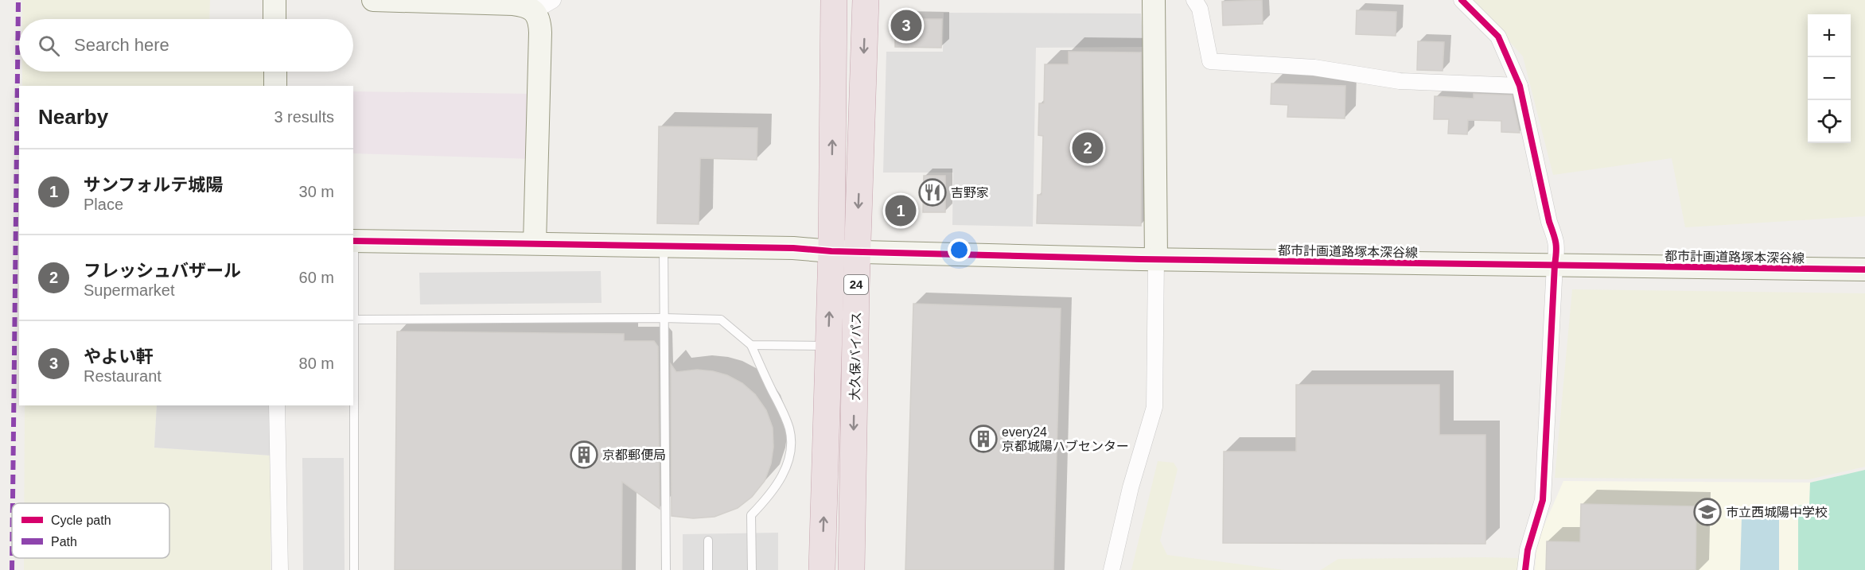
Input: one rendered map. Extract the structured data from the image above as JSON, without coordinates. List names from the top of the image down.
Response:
{
  "streets": {
    "highway": ["24", "大久保バイパス"],
    "street": ["都市計画道路塚本深谷線"]
  },
  "crossings": [
    ["都市計画道路塚本深谷線", "大久保バイパス"]
  ],
  "places": {
    "restaurant": ["吉野家"],
    "building": ["every24 京都城陽ハブセンター", "京都郵便局"],
    "school or university": ["市立西城陽中学校"]
  },
  "legend": ["Cycle path", "Path"],
  "page": {
    "pins": ["3", "2", "1"],
    "map_buttons": ["+", "−"],
    "search": "Search here",
    "heading": ["Nearby", "3 results"],
    "list": [
      {
        "mark": "1",
        "name": "サンフォルテ城陽",
        "note": "Place",
        "value": "30 m"
      },
      {
        "mark": "2",
        "name": "フレッシュバザール",
        "note": "Supermarket",
        "value": "60 m"
      },
      {
        "mark": "3",
        "name": "やよい軒",
        "note": "Restaurant",
        "value": "80 m"
      }
    ]
  }
}
